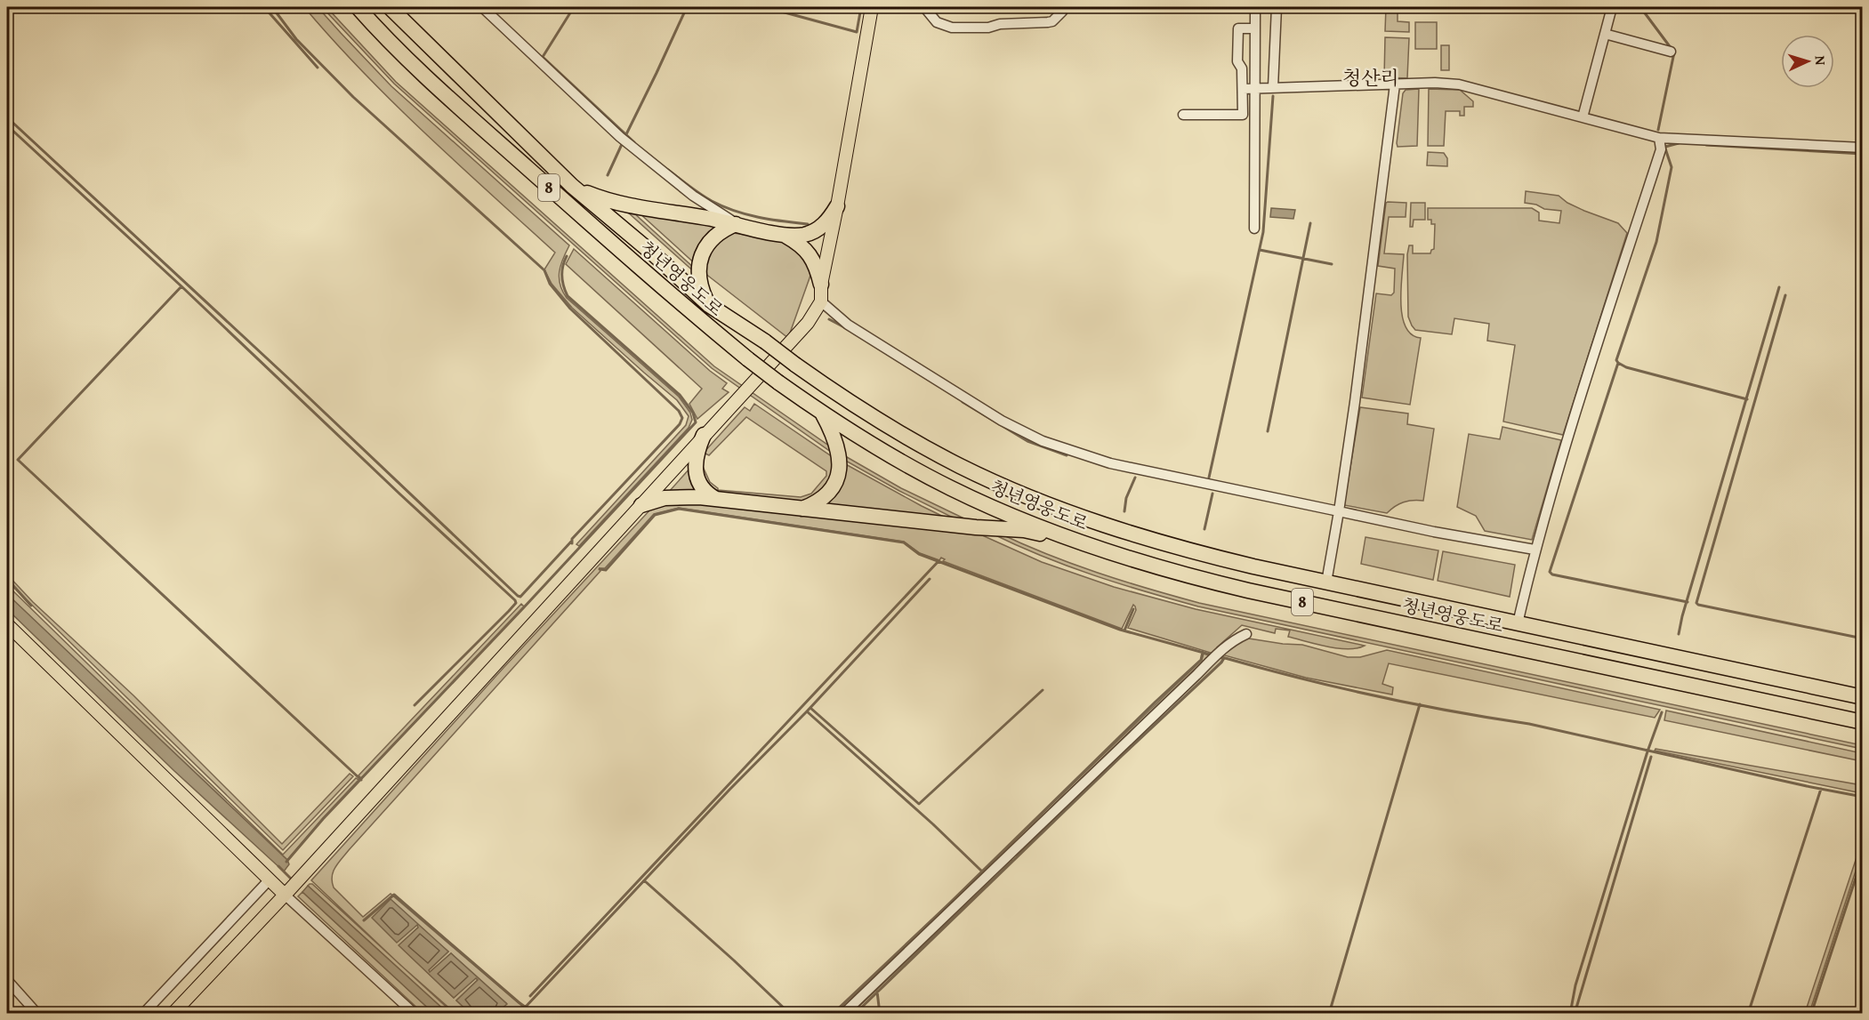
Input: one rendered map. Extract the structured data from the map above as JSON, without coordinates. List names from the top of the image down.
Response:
{
  "streets": {
    "highway": ["8", "청년영웅도로"]
  },
  "districts": ["청산리"],
  "north": "right"
}
